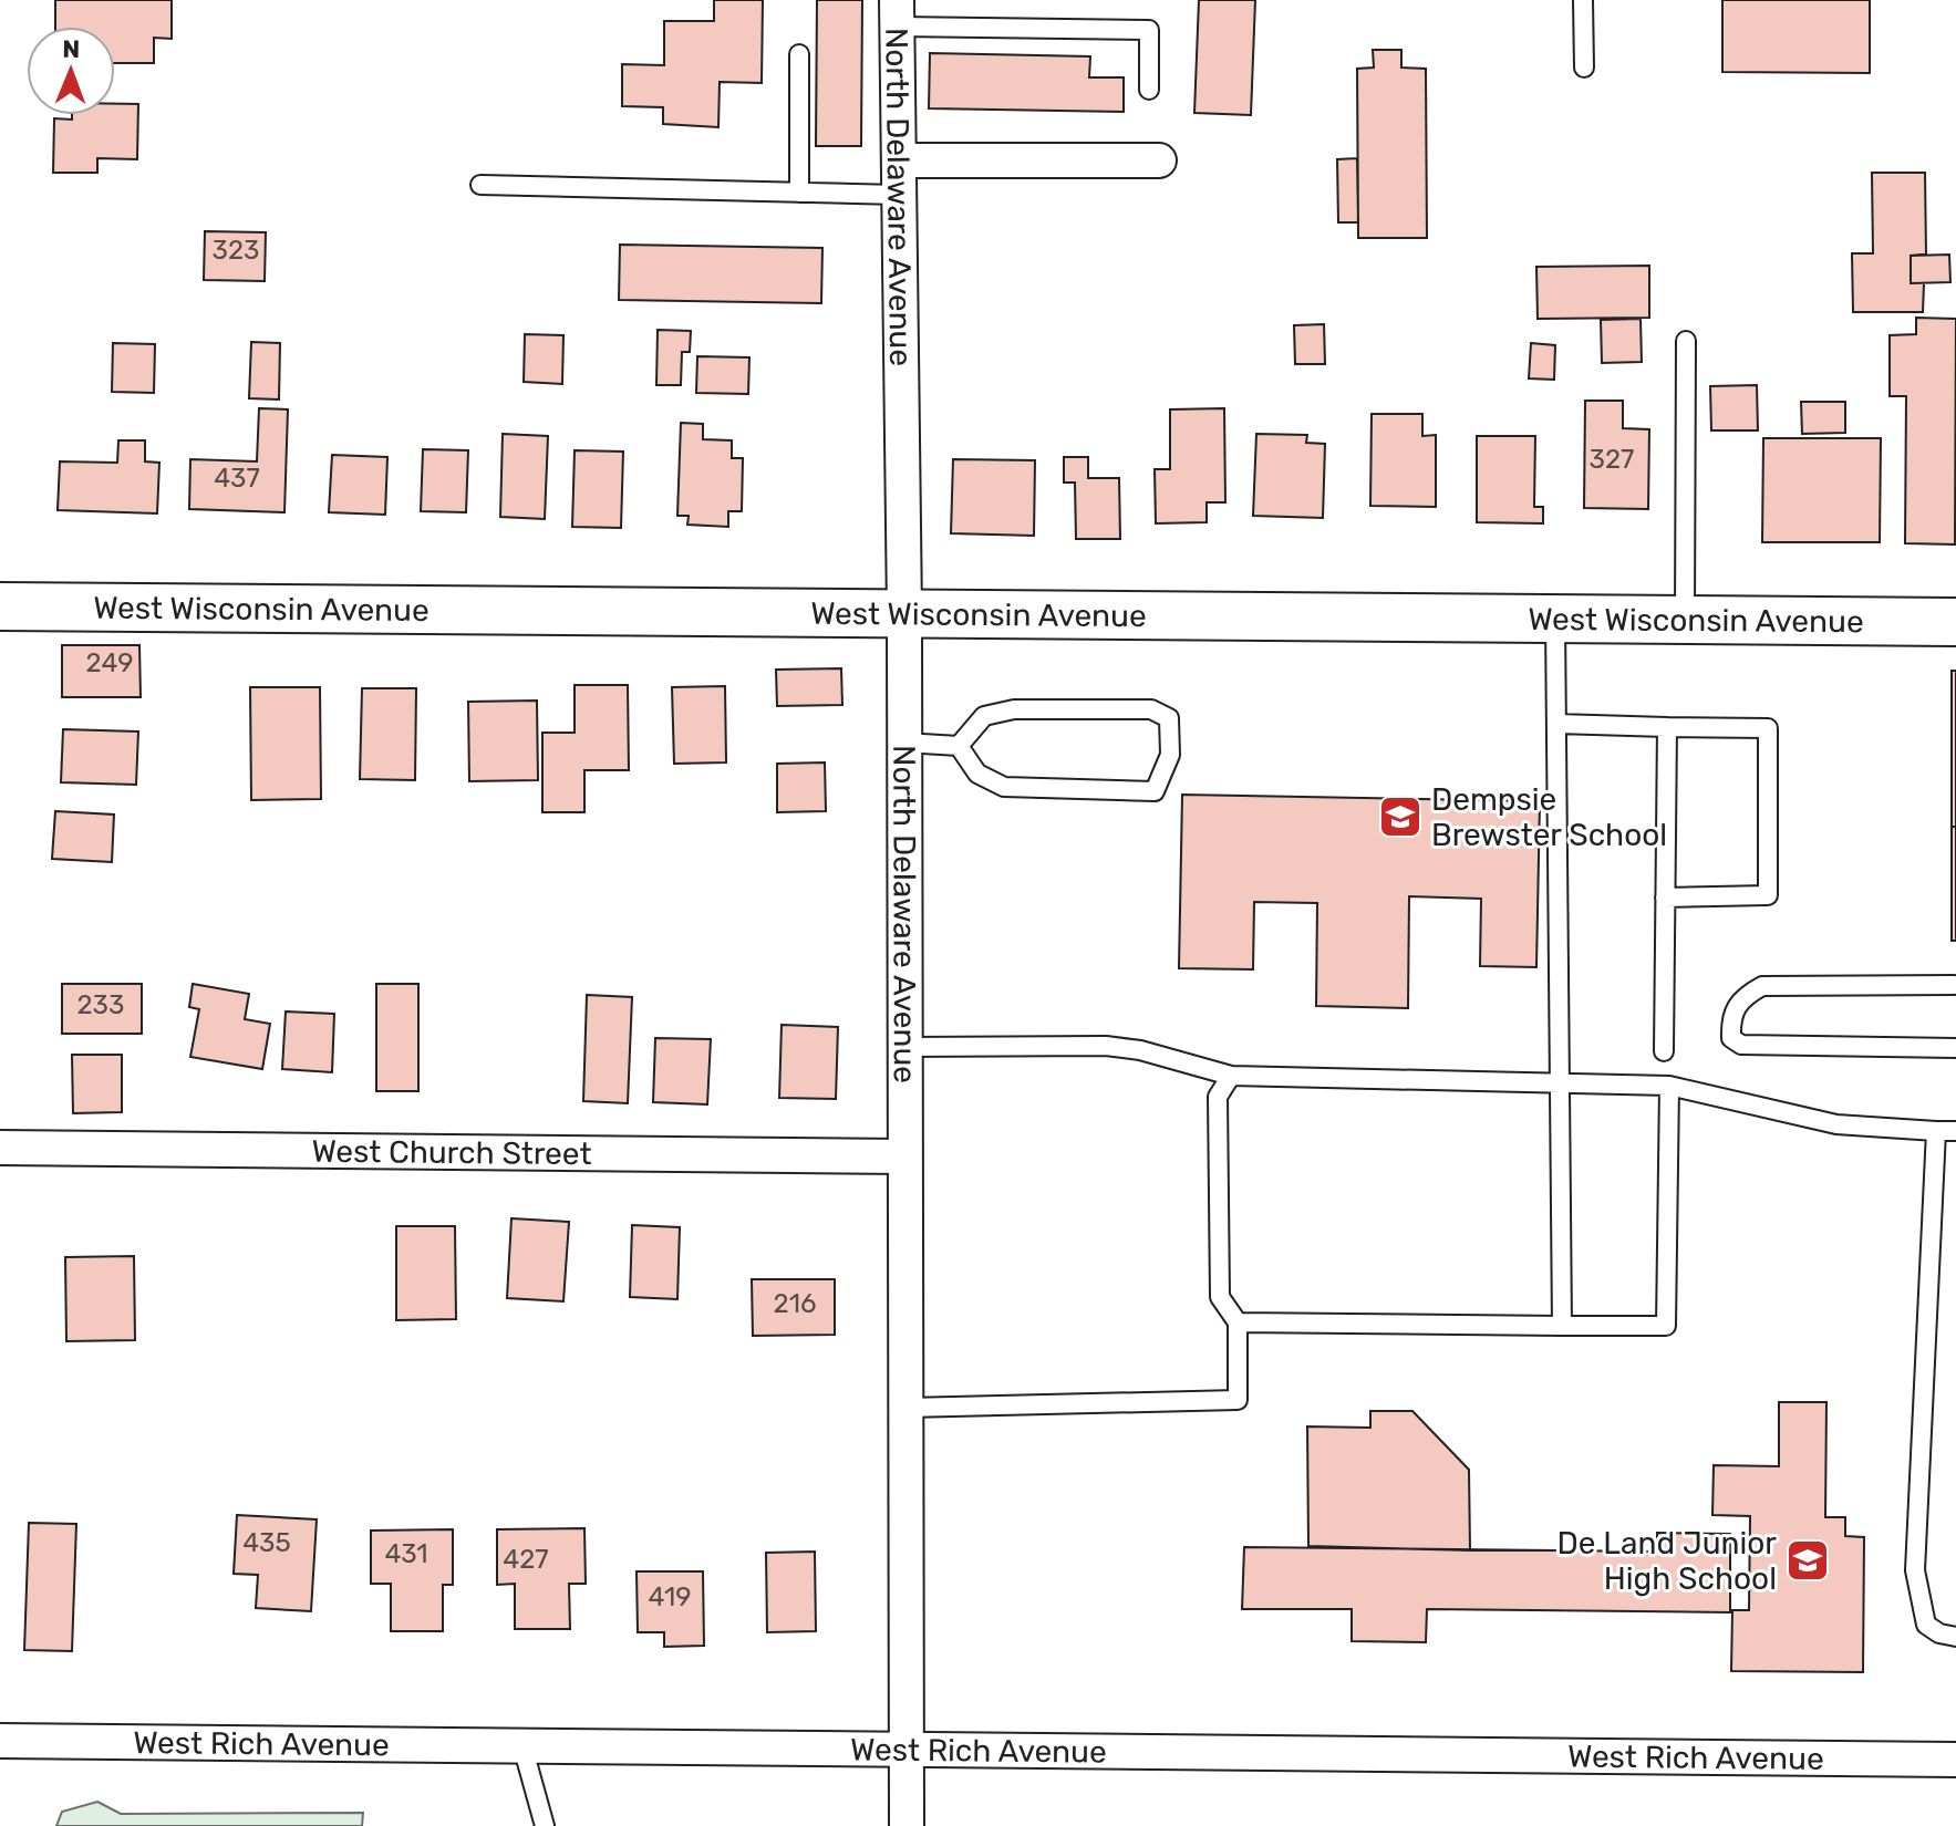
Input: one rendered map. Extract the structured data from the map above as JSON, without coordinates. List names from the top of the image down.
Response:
{
  "streets": {
    "street": [
      "North Delaware Avenue",
      "West Wisconsin Avenue",
      "West Church Street",
      "West Rich Avenue"
    ]
  },
  "crossings": [
    ["North Delaware Avenue", "West Wisconsin Avenue"],
    ["North Delaware Avenue", "West Church Street"],
    ["North Delaware Avenue", "West Rich Avenue"]
  ],
  "places": {
    "school or university": ["Dempsie Brewster School", "De Land Junior High School"]
  },
  "house_numbers": [
    "323",
    "327",
    "437",
    "249",
    "233",
    "216",
    "435",
    "431",
    "427",
    "419"
  ],
  "north": "top"
}
